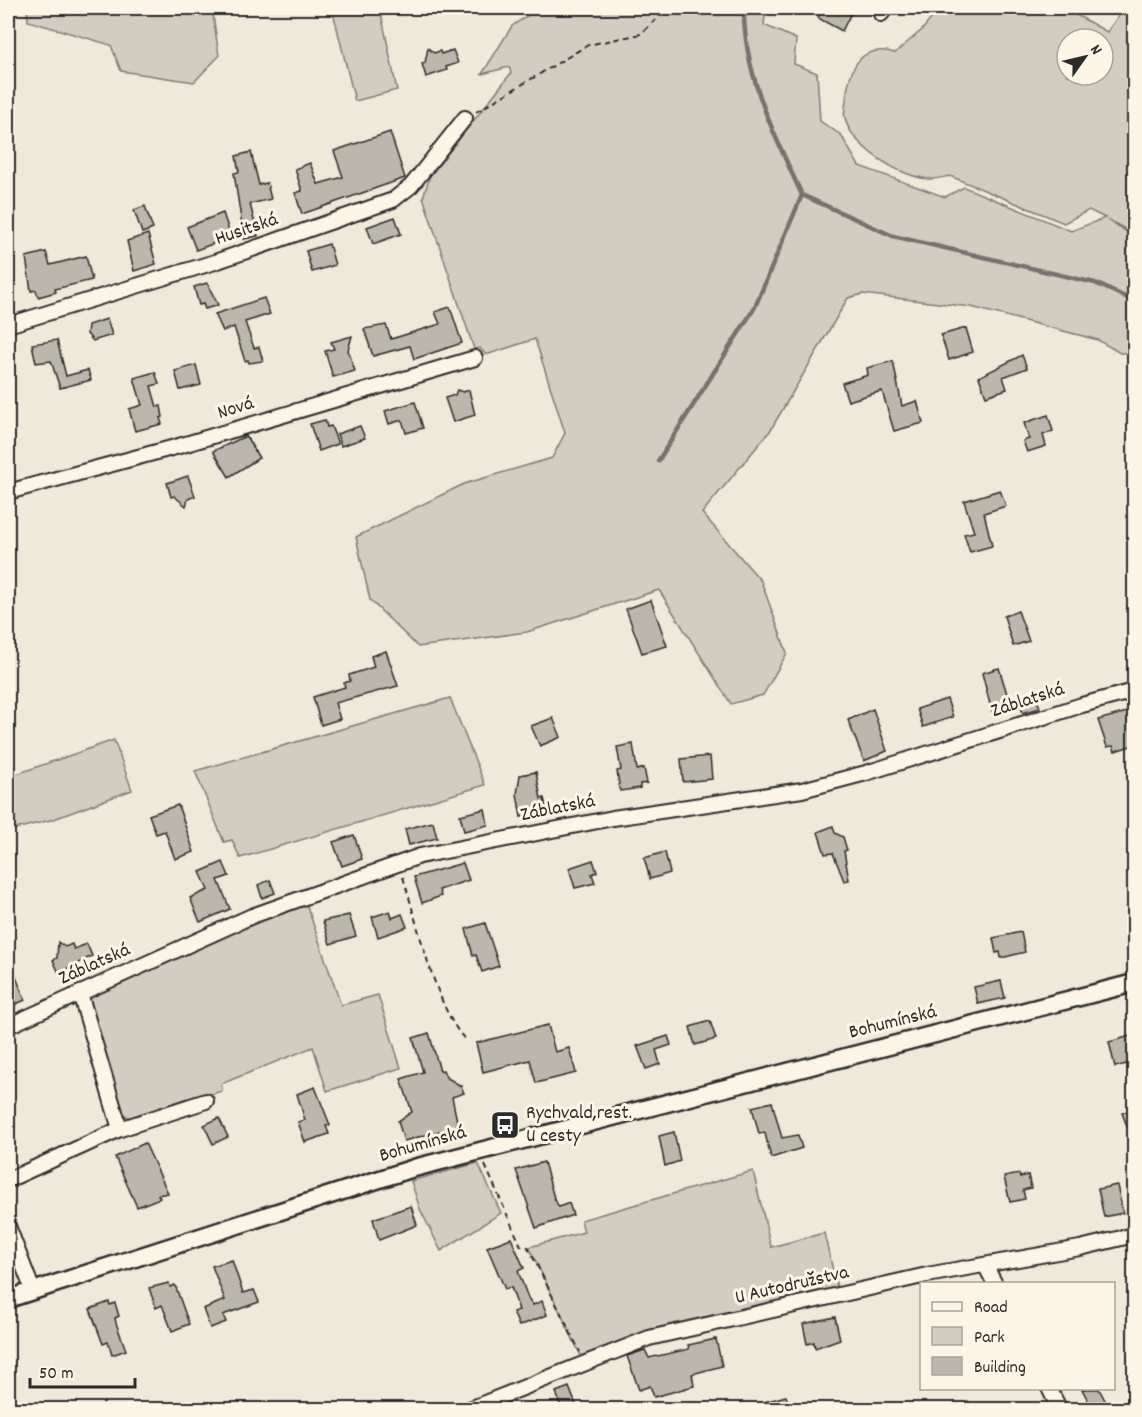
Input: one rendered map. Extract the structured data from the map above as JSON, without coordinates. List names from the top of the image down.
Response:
{
  "streets": {
    "main road": ["Bohumínská"],
    "street": [
      "Husitská",
      "Nová",
      "Záblatská",
      "U Autodružstva"
    ]
  },
  "places": {
    "bus stop": ["Rychvald,rest. U cesty"]
  },
  "legend": ["Road", "Park", "Building"],
  "scale_bar": "50 m",
  "north": "top right"
}
